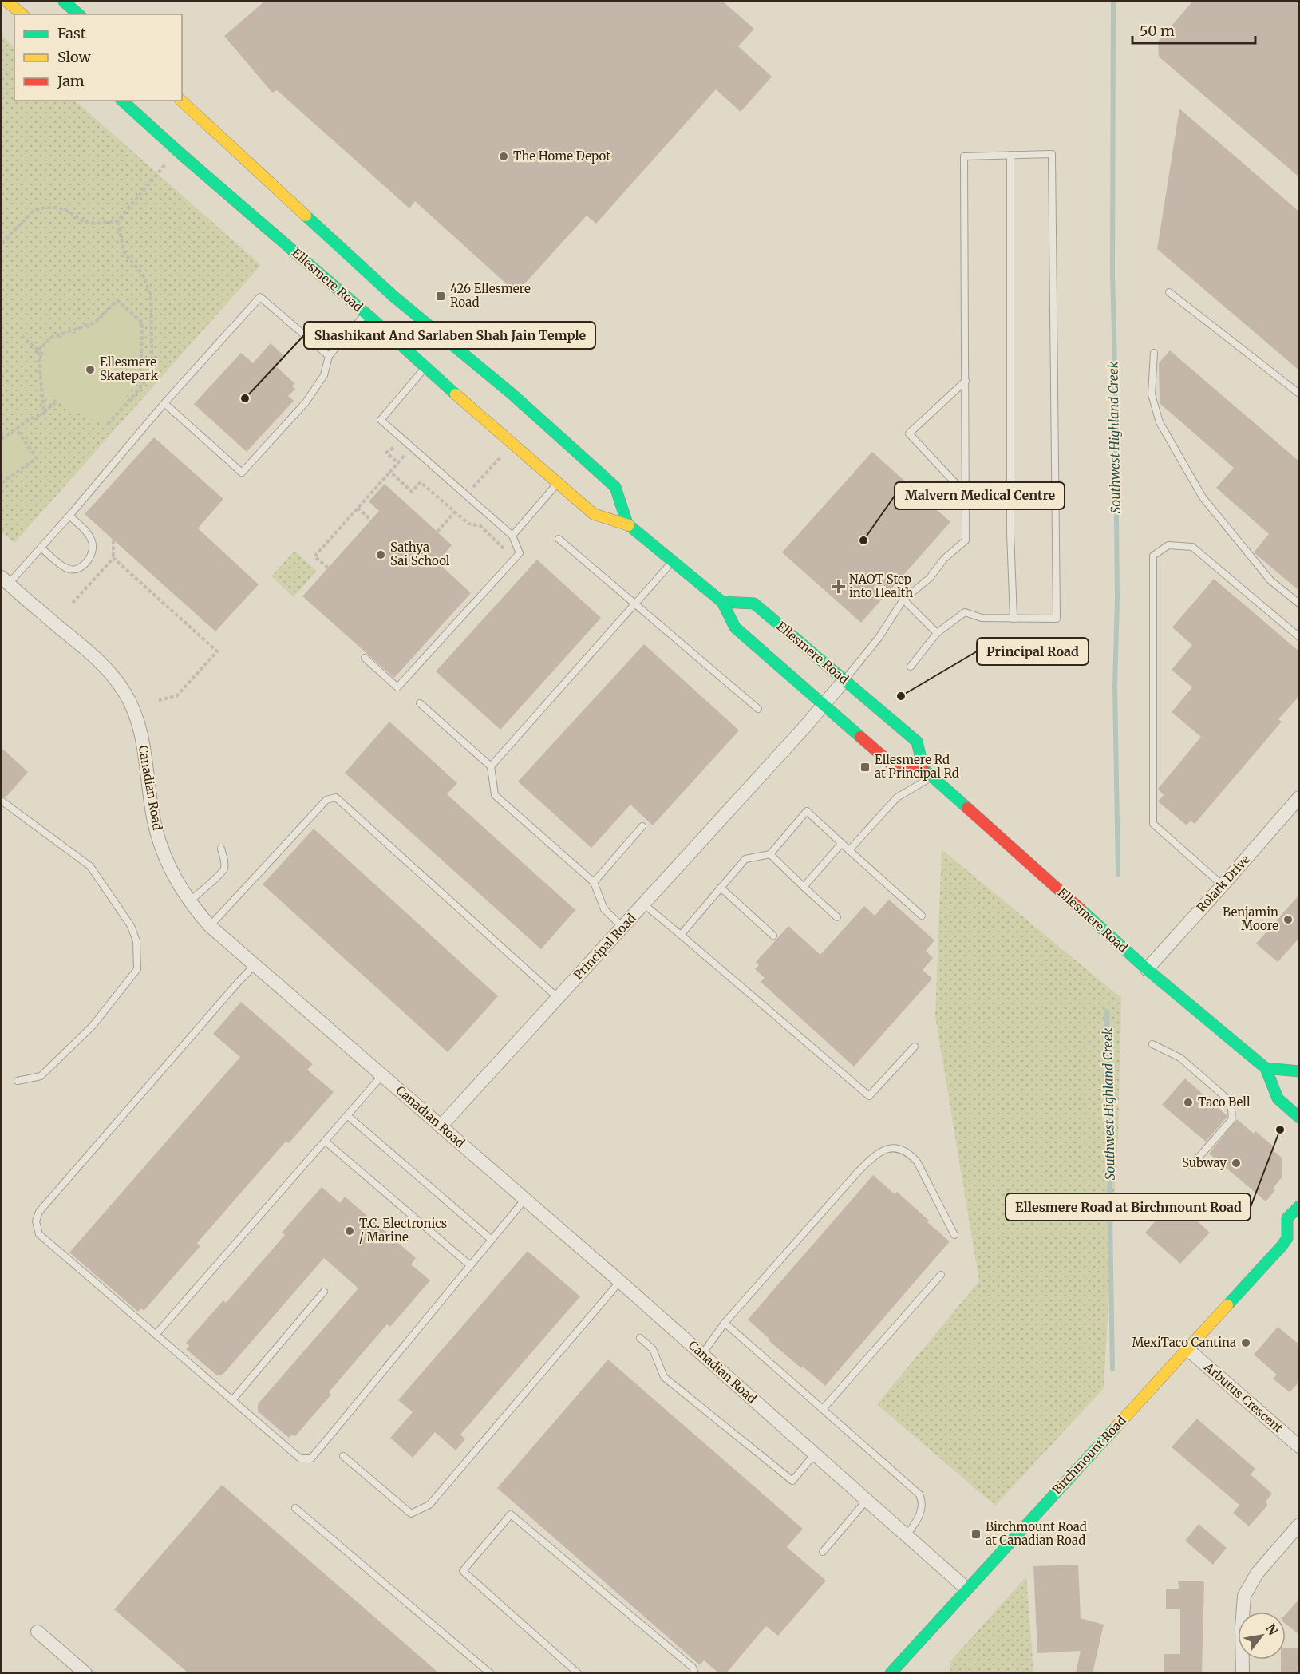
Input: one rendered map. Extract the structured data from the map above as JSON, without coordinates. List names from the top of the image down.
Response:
{
  "streets": {
    "main road": ["Ellesmere Road", "Birchmount Road"],
    "street": [
      "Canadian Road",
      "Rolark Drive",
      "Principal Road",
      "Arbutus Crescent"
    ]
  },
  "crossings": [
    ["Ellesmere Road", "Rolark Drive"],
    ["Ellesmere Road", "Principal Road"],
    ["Canadian Road", "Principal Road"],
    ["Canadian Road", "Birchmount Road"],
    ["Arbutus Crescent", "Birchmount Road"]
  ],
  "water": ["Southwest Highland Creek"],
  "places": {
    "other": [
      "The Home Depot",
      "Ellesmere Skatepark",
      "Shashikant And Sarlaben Shah Jain Temple",
      "Malvern Medical Centre",
      "Sathya Sai School",
      "Principal Road",
      "Benjamin Moore",
      "Taco Bell",
      "Ellesmere Road at Birchmount Road",
      "Subway",
      "T.C. Electronics / Marine",
      "MexiTaco Cantina"
    ],
    "transit": ["426 Ellesmere Road", "Ellesmere Rd at Principal Rd", "Birchmount Road at Canadian Road"],
    "health": ["NAOT Step into Health"]
  },
  "legend": ["Fast", "Slow", "Jam"],
  "scale_bar": "50 m",
  "north": "top right"
}
